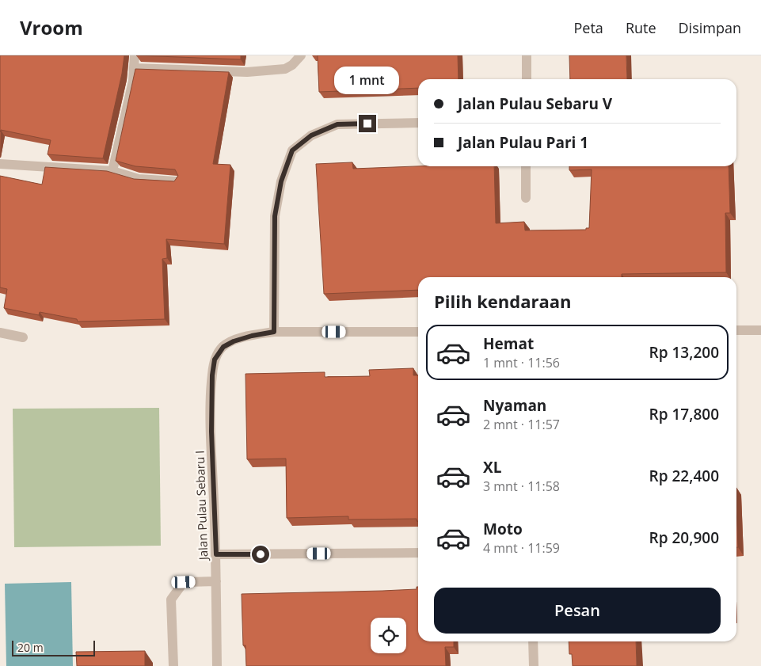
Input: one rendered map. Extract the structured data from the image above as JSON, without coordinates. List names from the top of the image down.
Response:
{
  "streets": {
    "street": ["Jalan Pulau Sebaru I"]
  },
  "scale_bar": "20 m",
  "page": {
    "header": "Vroom",
    "nav": ["Peta", "Rute", "Disimpan"],
    "bubble": "1 mnt",
    "banner": ["Jalan Pulau Sebaru V", "Jalan Pulau Pari 1"],
    "heading": "Pilih kendaraan",
    "list": [
      {
        "name": "Hemat",
        "note": "1 mnt · 11:56",
        "value": "Rp 13,200"
      },
      {
        "name": "Nyaman",
        "note": "2 mnt · 11:57",
        "value": "Rp 17,800"
      },
      {
        "name": "XL",
        "note": "3 mnt · 11:58",
        "value": "Rp 22,400"
      },
      {
        "name": "Moto",
        "note": "4 mnt · 11:59",
        "value": "Rp 20,900"
      }
    ],
    "buttons": "Pesan",
    "scale": "20 m"
  }
}
